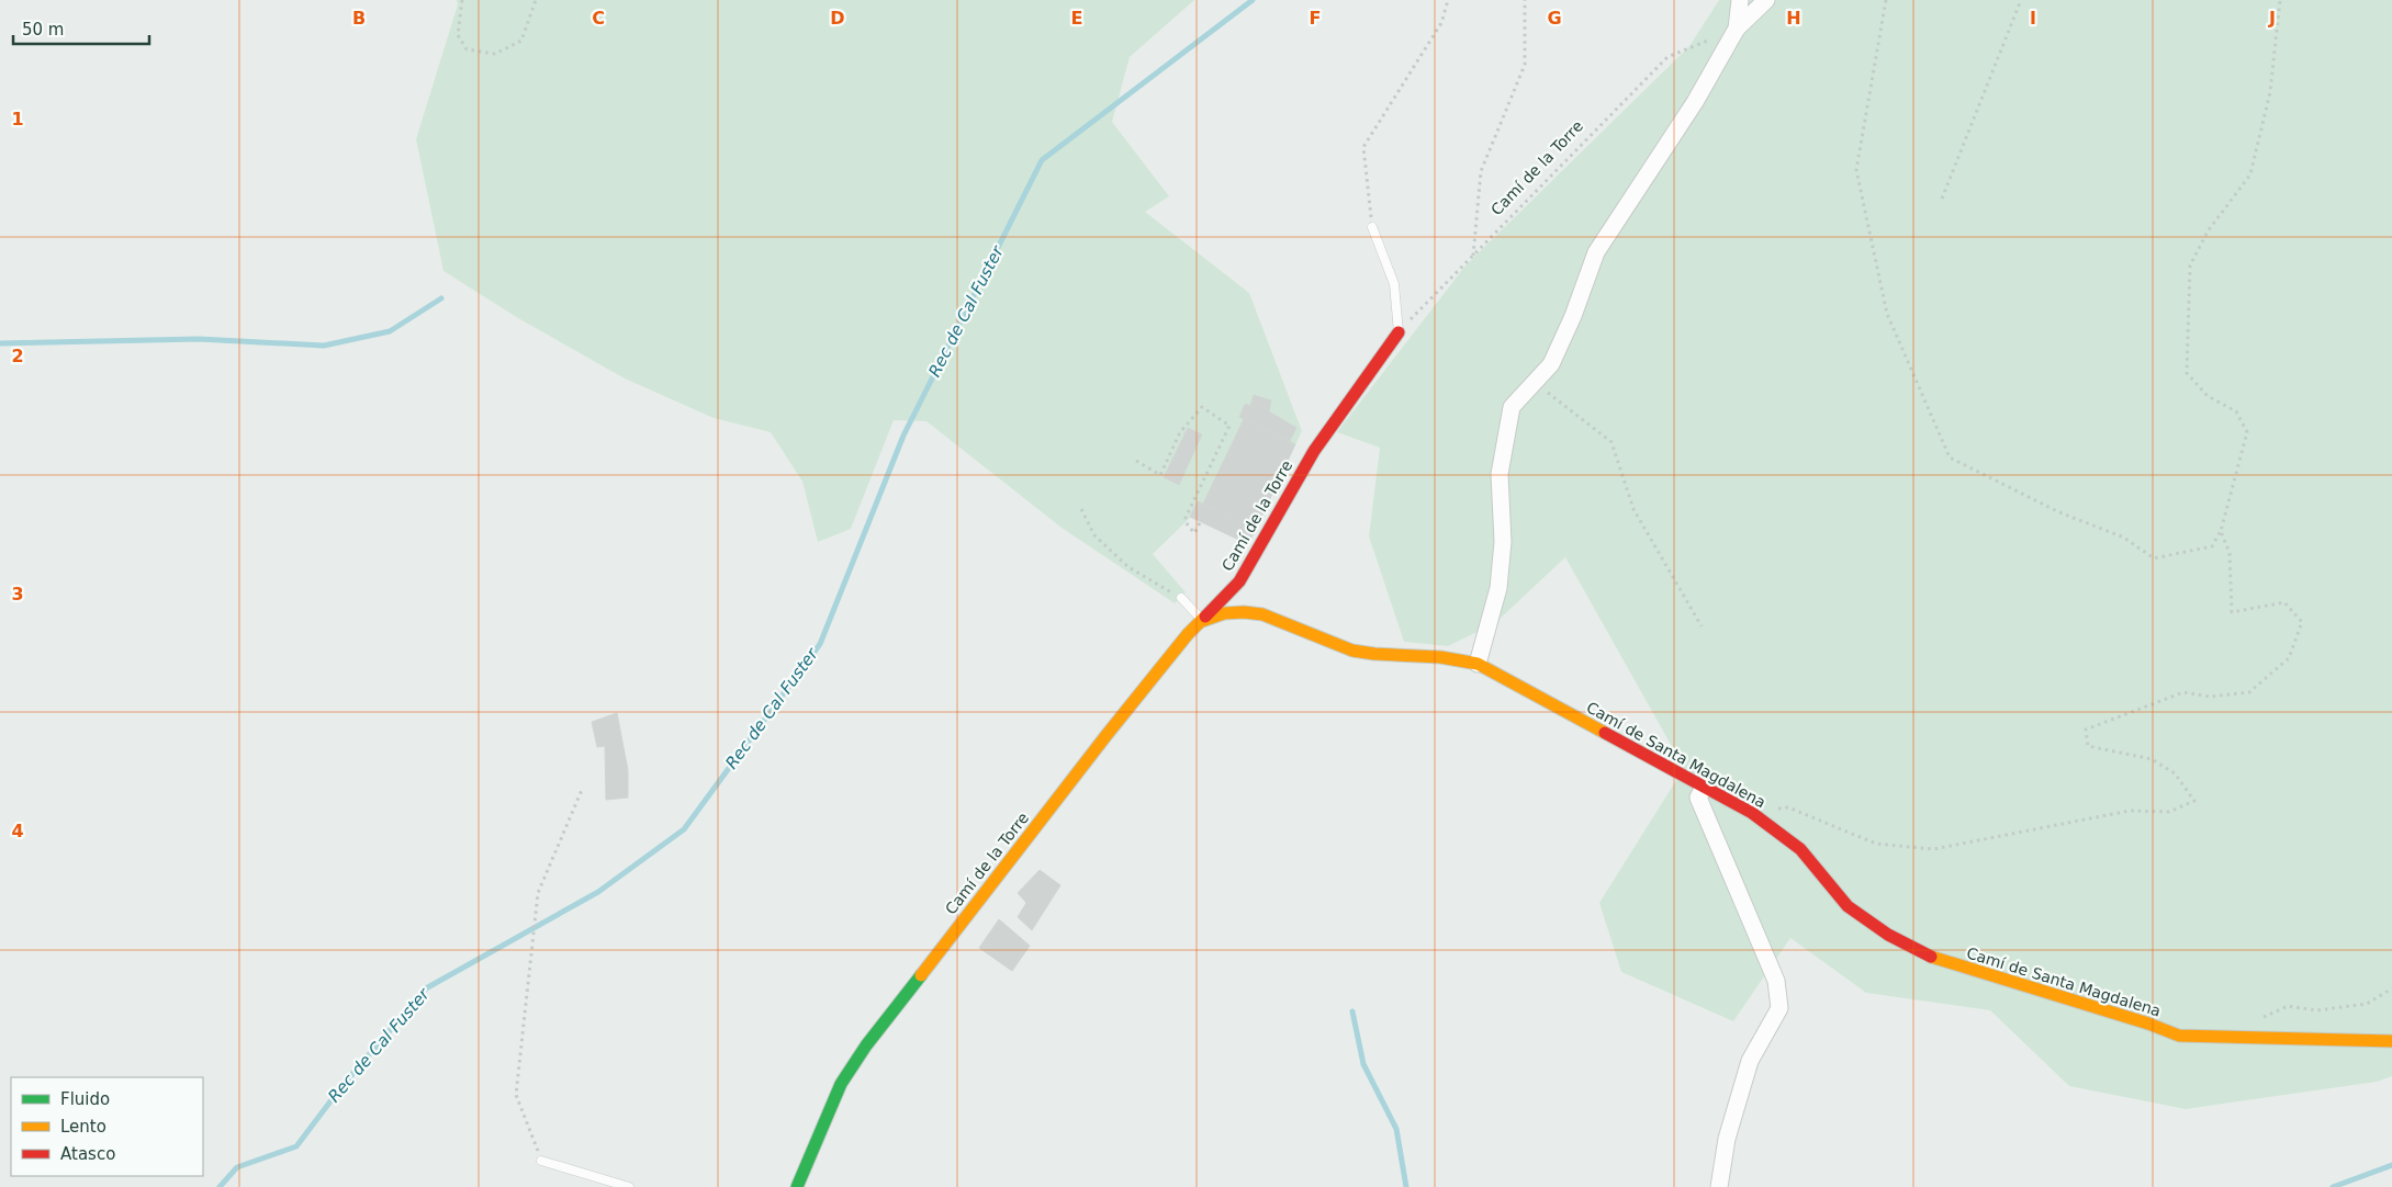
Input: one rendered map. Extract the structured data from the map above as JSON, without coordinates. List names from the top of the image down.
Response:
{
  "streets": {
    "street": ["Camí de la Torre", "Camí de Santa Magdalena"]
  },
  "crossings": [
    ["Camí de la Torre", "Camí de Santa Magdalena"]
  ],
  "water": ["Rec de Cal Fuster"],
  "legend": ["Fluido", "Lento", "Atasco"],
  "scale_bar": "50 m",
  "grid": {
    "columns": [
      "B",
      "C",
      "D",
      "E",
      "F",
      "G",
      "H",
      "I",
      "J"
    ],
    "rows": [
      "1",
      "2",
      "3",
      "4"
    ]
  }
}
